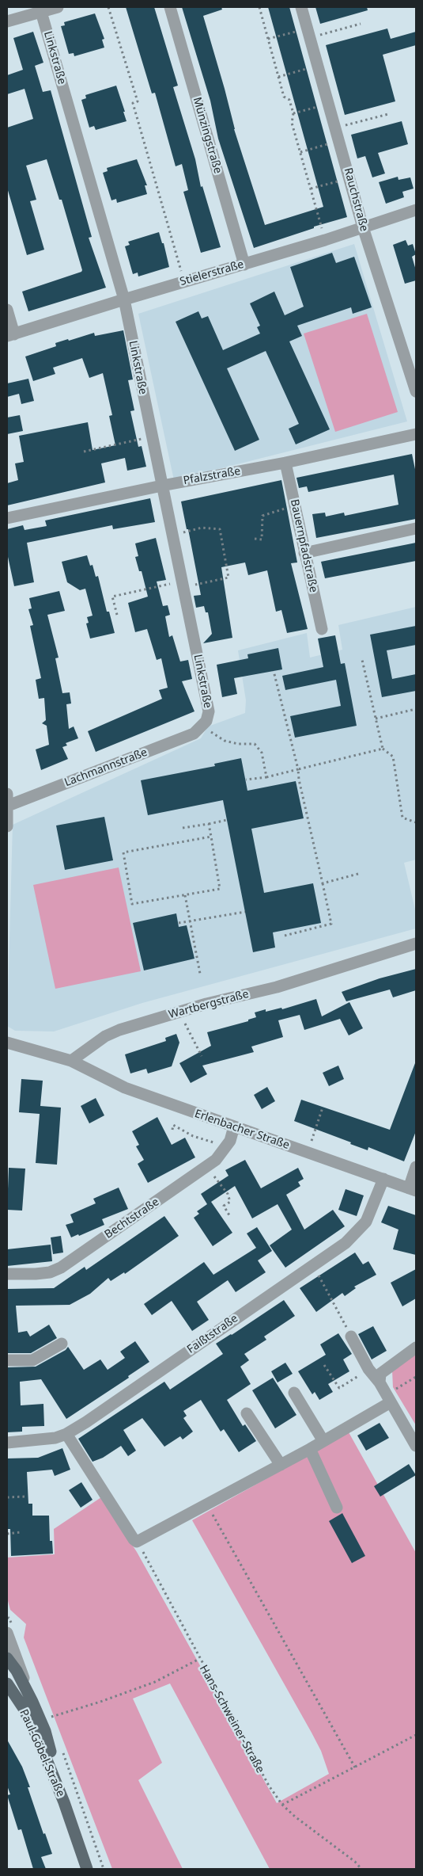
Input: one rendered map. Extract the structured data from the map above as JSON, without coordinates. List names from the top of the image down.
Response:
{
  "streets": {
    "main road": ["Paul-Göbel-Straße"],
    "street": [
      "Linkstraße",
      "Münzingstraße",
      "Rauchstraße",
      "Stielerstraße",
      "Pfalzstraße",
      "Bauernpfadstraße",
      "Lachmannstraße",
      "Wartbergstraße",
      "Erlenbacher Straße",
      "Bechtstraße",
      "Faißtstraße"
    ],
    "path": ["Hans-Schweiner-Straße"]
  },
  "crossings": [
    ["Linkstraße", "Stielerstraße"],
    ["Linkstraße", "Pfalzstraße"],
    ["Linkstraße", "Lachmannstraße"],
    ["Münzingstraße", "Stielerstraße"],
    ["Rauchstraße", "Stielerstraße"],
    ["Pfalzstraße", "Bauernpfadstraße"],
    ["Wartbergstraße", "Erlenbacher Straße"],
    ["Erlenbacher Straße", "Bechtstraße"],
    ["Erlenbacher Straße", "Faißtstraße"]
  ]
}
